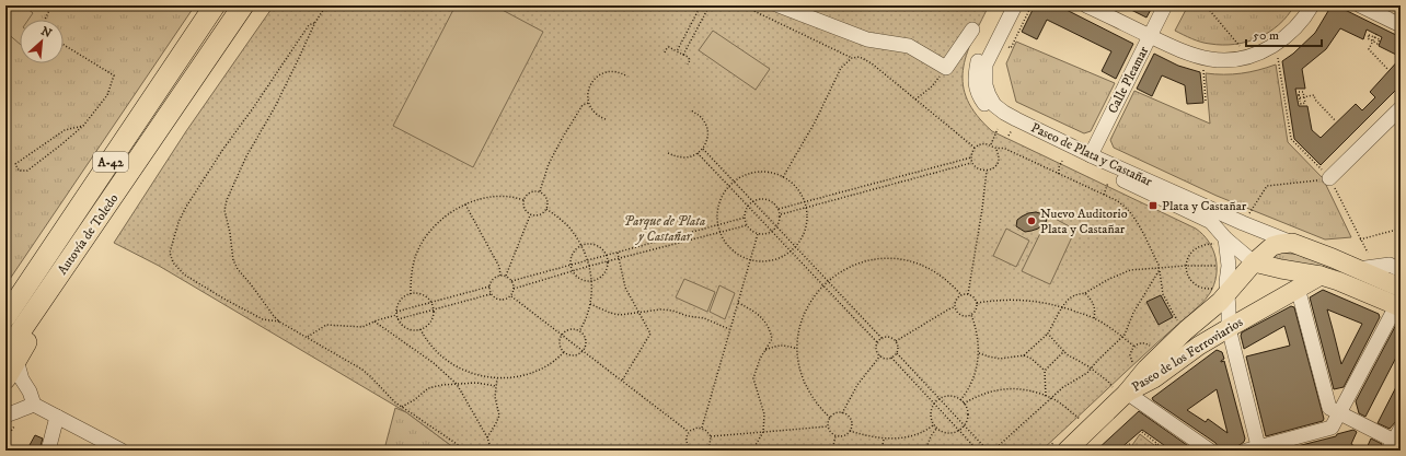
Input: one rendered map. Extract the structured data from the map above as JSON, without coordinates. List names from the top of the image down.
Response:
{
  "streets": {
    "highway": ["A-42", "Autovía de Toledo"],
    "main road": ["Paseo de los Ferroviarios"],
    "street": ["Calle Pleamar", "Paseo de Plata y Castañar"]
  },
  "crossings": [
    ["Calle Pleamar", "Paseo de Plata y Castañar"]
  ],
  "parks": ["Parque de Plata y Castañar"],
  "places": {
    "transit": ["Plata y Castañar"],
    "other": ["Nuevo Auditorio Plata y Castañar"]
  },
  "scale_bar": "50 m",
  "north": "top right"
}
